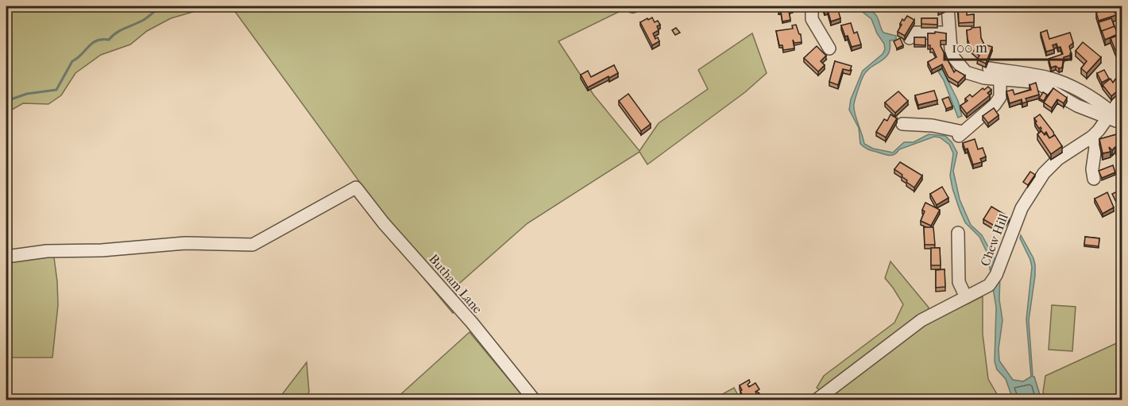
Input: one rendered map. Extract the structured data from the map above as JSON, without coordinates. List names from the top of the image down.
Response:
{
  "streets": {
    "street": ["Chew Hill", "Butham Lane"]
  },
  "scale_bar": "100 m"
}
